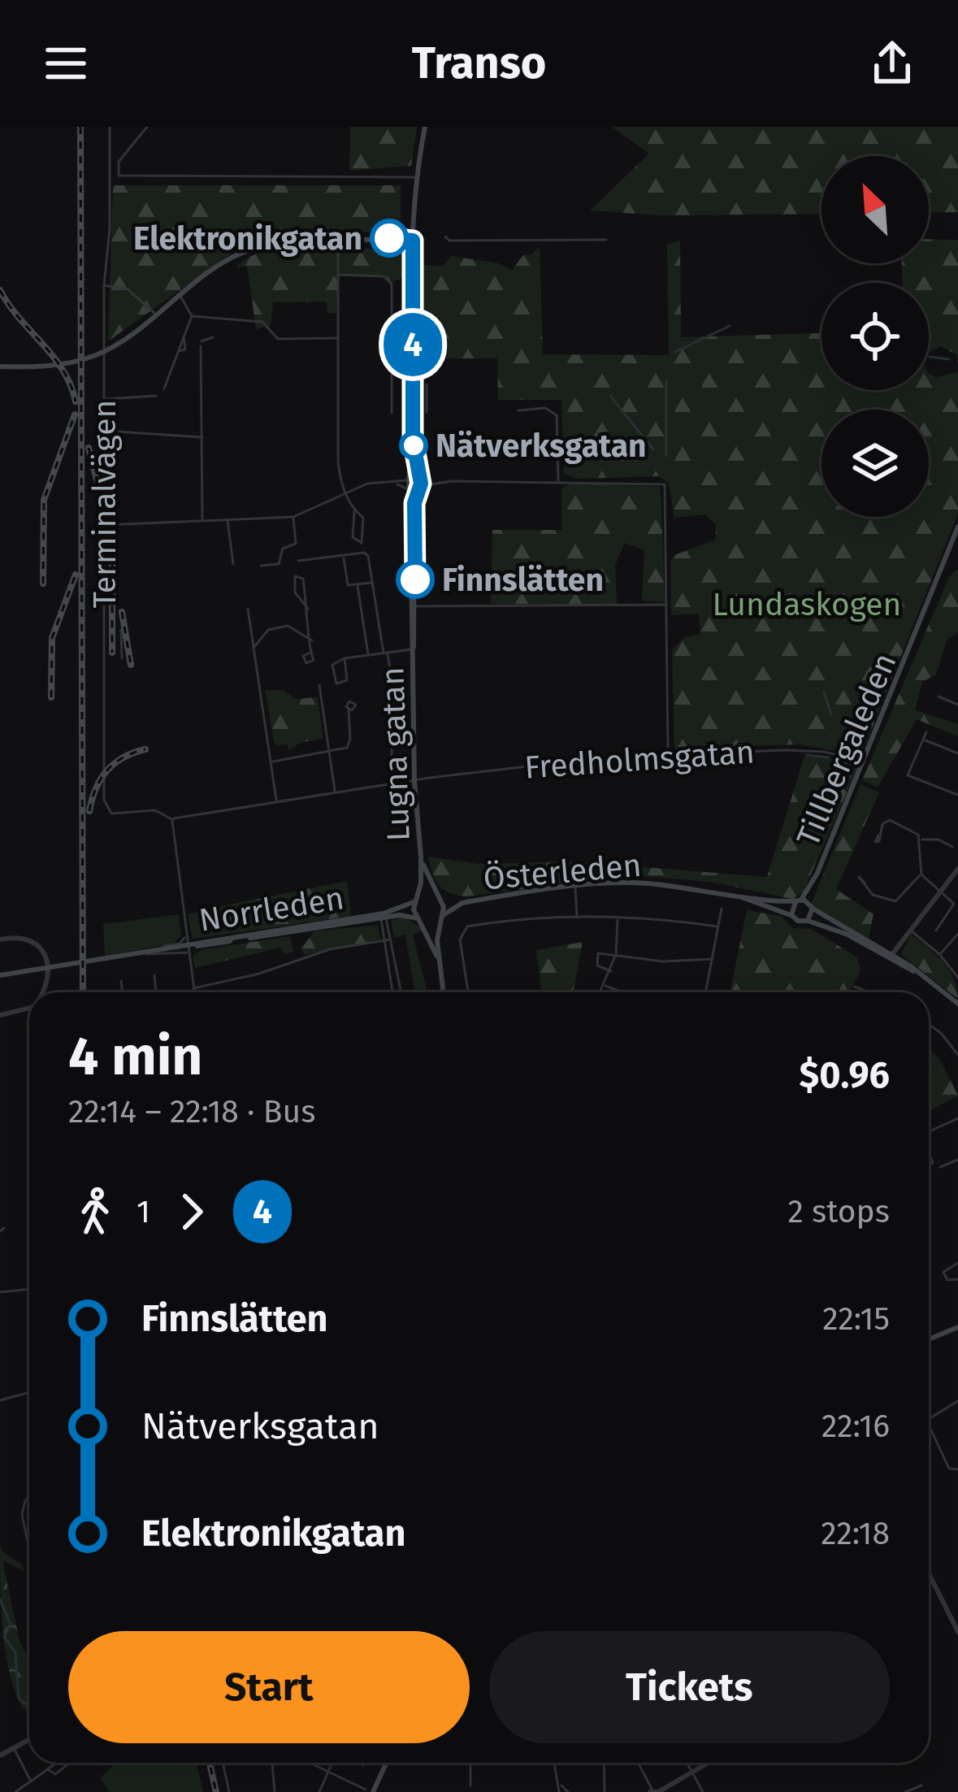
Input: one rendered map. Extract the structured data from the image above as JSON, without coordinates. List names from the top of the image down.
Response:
{
  "streets": {
    "main road": [
      "Tillbergaleden",
      "Lugna gatan",
      "Österleden",
      "Norrleden"
    ],
    "street": ["Terminalvägen", "Fredholmsgatan"]
  },
  "crossings": [
    ["Terminalvägen", "Fredholmsgatan"],
    ["Tillbergaleden", "Fredholmsgatan"],
    ["Tillbergaleden", "Österleden"],
    ["Lugna gatan", "Fredholmsgatan"],
    ["Lugna gatan", "Österleden"],
    ["Lugna gatan", "Norrleden"],
    ["Österleden", "Norrleden"]
  ],
  "parks": ["Lundaskogen"],
  "places": ["Elektronikgatan", "Nätverksgatan", "Finnslätten"],
  "lines": ["bus line 4"],
  "north": "top left",
  "page": {
    "header": "Transo",
    "on_map": "4",
    "heading": ["4 min", "22:14 – 22:18 · Bus", "$0.96"],
    "legs": ["1", "4", "2 stops"],
    "list": [
      {
        "name": "Finnslätten",
        "value": "22:15"
      },
      {
        "name": "Nätverksgatan",
        "value": "22:16"
      },
      {
        "name": "Elektronikgatan",
        "value": "22:18"
      }
    ],
    "buttons": ["Start", "Tickets"]
  }
}
